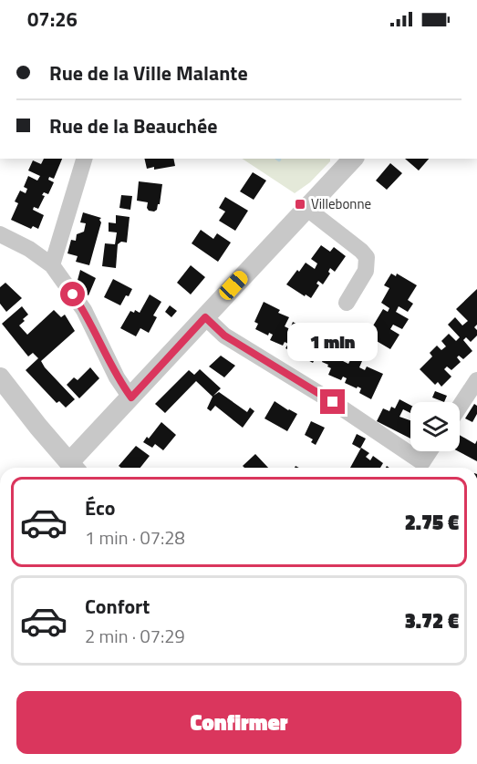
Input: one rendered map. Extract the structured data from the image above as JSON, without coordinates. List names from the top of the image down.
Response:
{
  "places": {
    "transit": ["Villebonne"]
  },
  "page": {
    "status": "07:26",
    "banner": ["Rue de la Ville Malante", "Rue de la Beauchée"],
    "bubble": "1 min",
    "list": [
      {
        "name": "Éco",
        "note": "1 min · 07:28",
        "value": "2.75 €"
      },
      {
        "name": "Confort",
        "note": "2 min · 07:29",
        "value": "3.72 €"
      }
    ],
    "buttons": "Confirmer"
  }
}
